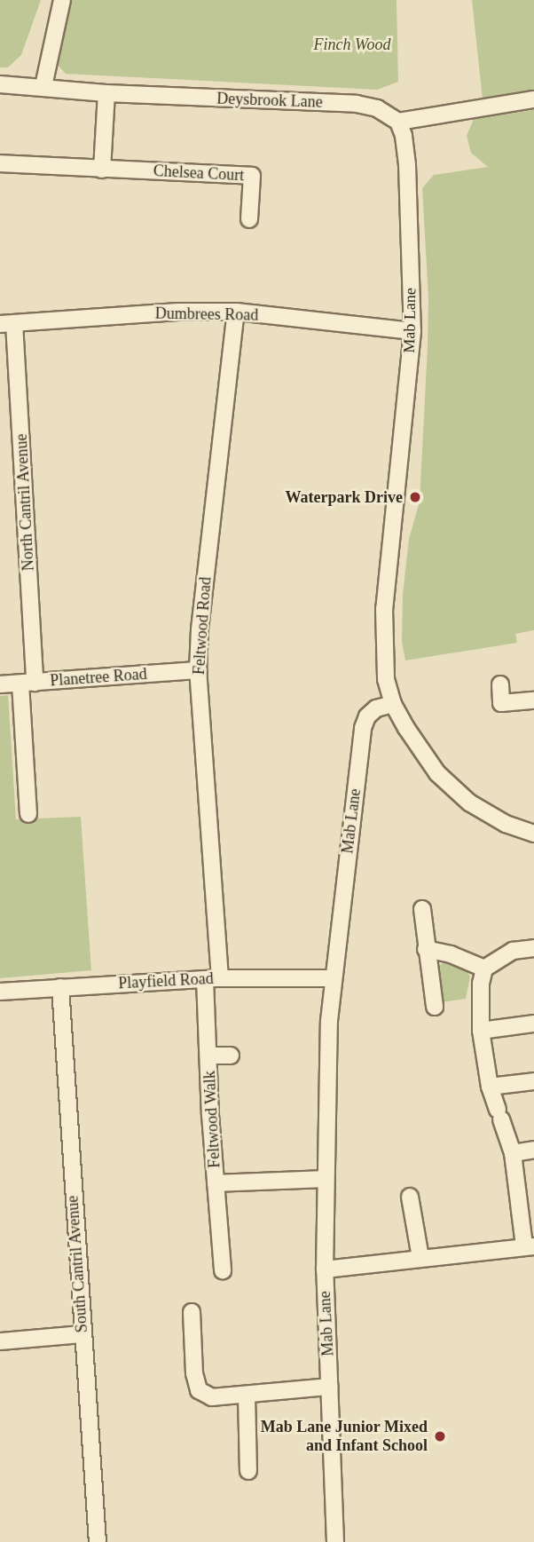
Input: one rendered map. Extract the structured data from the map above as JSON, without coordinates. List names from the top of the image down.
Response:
{
  "streets": {
    "street": [
      "Deysbrook Lane",
      "Chelsea Court",
      "Dumbrees Road",
      "Mab Lane",
      "North Cantril Avenue",
      "Feltwood Road",
      "Planetree Road",
      "Playfield Road",
      "Feltwood Walk",
      "South Cantril Avenue"
    ]
  },
  "crossings": [
    ["Deysbrook Lane", "Mab Lane"],
    ["Dumbrees Road", "Mab Lane"],
    ["Dumbrees Road", "North Cantril Avenue"],
    ["Dumbrees Road", "Feltwood Road"],
    ["Mab Lane", "Playfield Road"],
    ["Mab Lane", "Feltwood Walk"],
    ["North Cantril Avenue", "Planetree Road"],
    ["Feltwood Road", "Planetree Road"],
    ["Feltwood Road", "Playfield Road"],
    ["Feltwood Road", "Feltwood Walk"],
    ["Playfield Road", "Feltwood Walk"],
    ["Playfield Road", "South Cantril Avenue"]
  ],
  "parks": ["Finch Wood"],
  "places": ["Waterpark Drive", "Mab Lane Junior Mixed and Infant School"]
}
